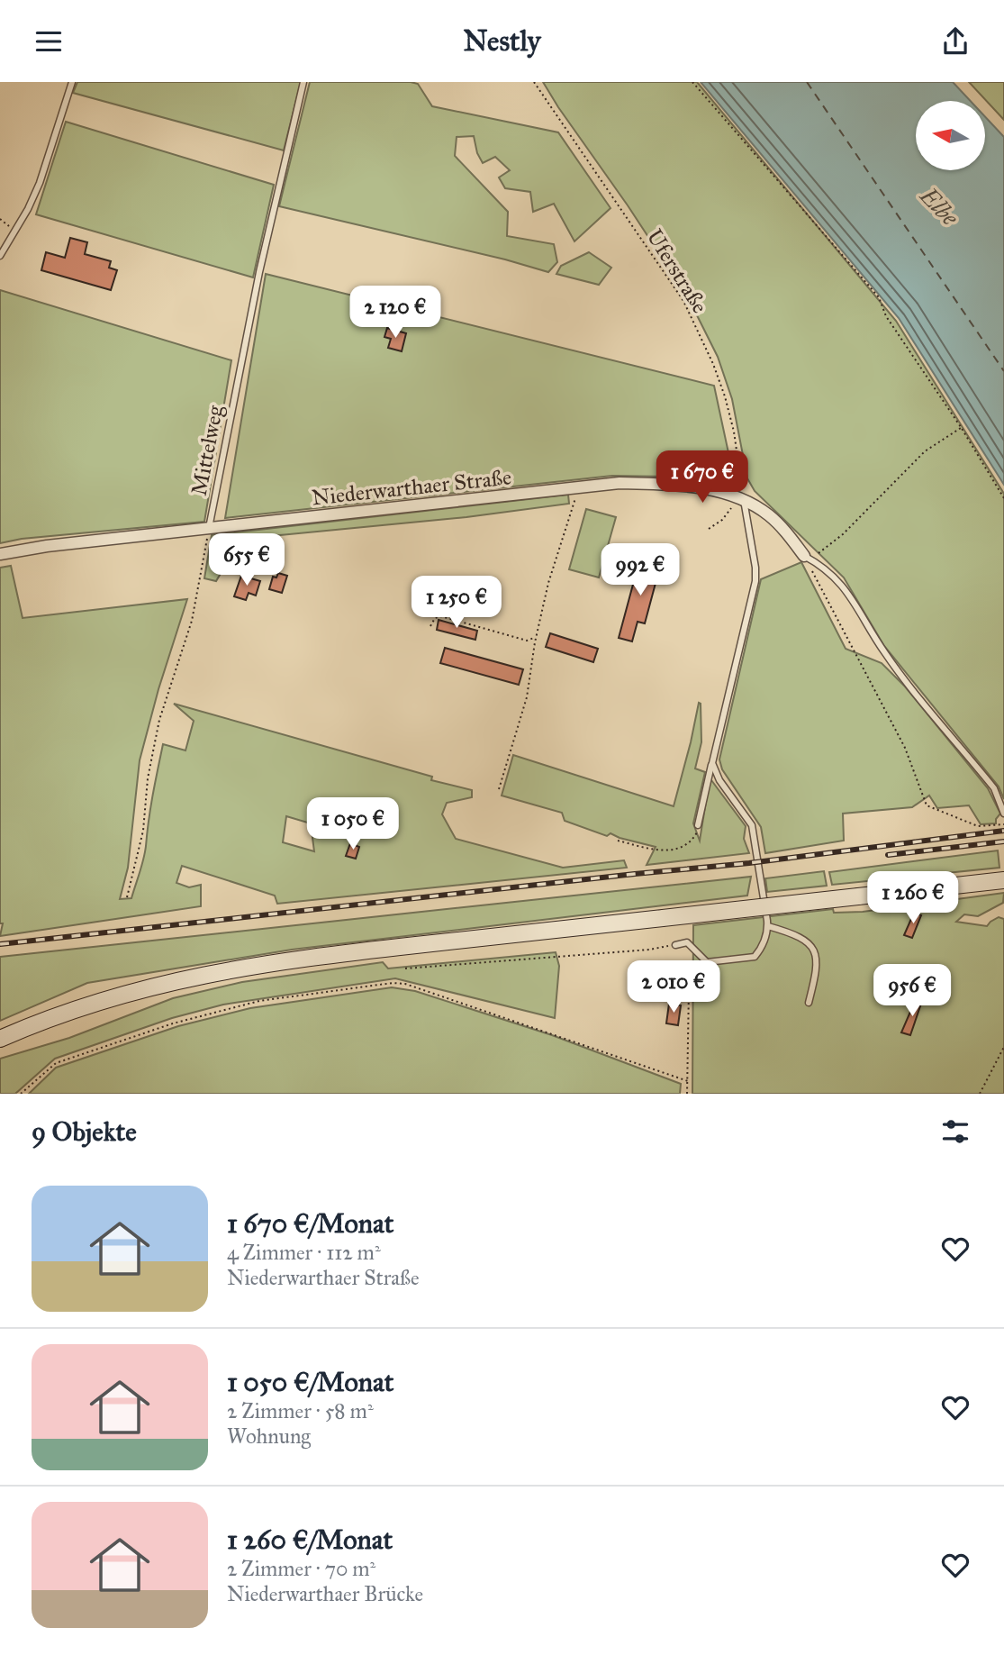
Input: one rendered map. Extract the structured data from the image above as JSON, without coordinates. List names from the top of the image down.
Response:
{
  "streets": {
    "street": ["Niederwarthaer Straße"],
    "lane": ["Mittelweg"],
    "path": ["Uferstraße"]
  },
  "crossings": [
    ["Uferstraße", "Niederwarthaer Straße"],
    ["Mittelweg", "Niederwarthaer Straße"]
  ],
  "water": ["Elbe"],
  "north": "left",
  "page": {
    "header": "Nestly",
    "price": [
      "2 120 €",
      "1 670 €",
      "655 €",
      "992 €",
      "1 250 €",
      "1 050 €",
      "1 260 €",
      "2 010 €",
      "956 €"
    ],
    "heading": "9 Objekte",
    "list": [
      {
        "name": "1 670 €/Monat",
        "note": "4 Zimmer · 112 m² · Niederwarthaer Straße"
      },
      {
        "name": "1 050 €/Monat",
        "note": "2 Zimmer · 58 m² · Wohnung"
      },
      {
        "name": "1 260 €/Monat",
        "note": "2 Zimmer · 70 m² · Niederwarthaer Brücke"
      }
    ]
  }
}
